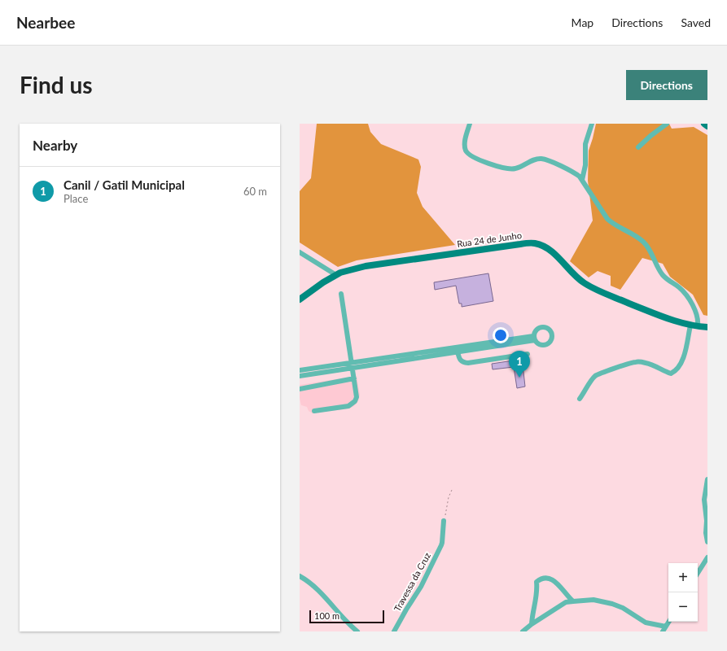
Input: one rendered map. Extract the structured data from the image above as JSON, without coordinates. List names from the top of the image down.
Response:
{
  "streets": {
    "main road": ["Rua 24 de Junho"],
    "street": ["Travessa da Cruz"]
  },
  "scale_bar": "100 m",
  "page": {
    "header": "Nearbee",
    "nav": ["Map", "Directions", "Saved"],
    "buttons": "Directions",
    "title": "Find us",
    "heading": "Nearby",
    "list": [
      {
        "mark": "1",
        "name": "Canil / Gatil Municipal",
        "note": "Place",
        "value": "60 m"
      }
    ],
    "pins": "1",
    "map_buttons": ["+", "−"],
    "scale": "100 m"
  }
}
